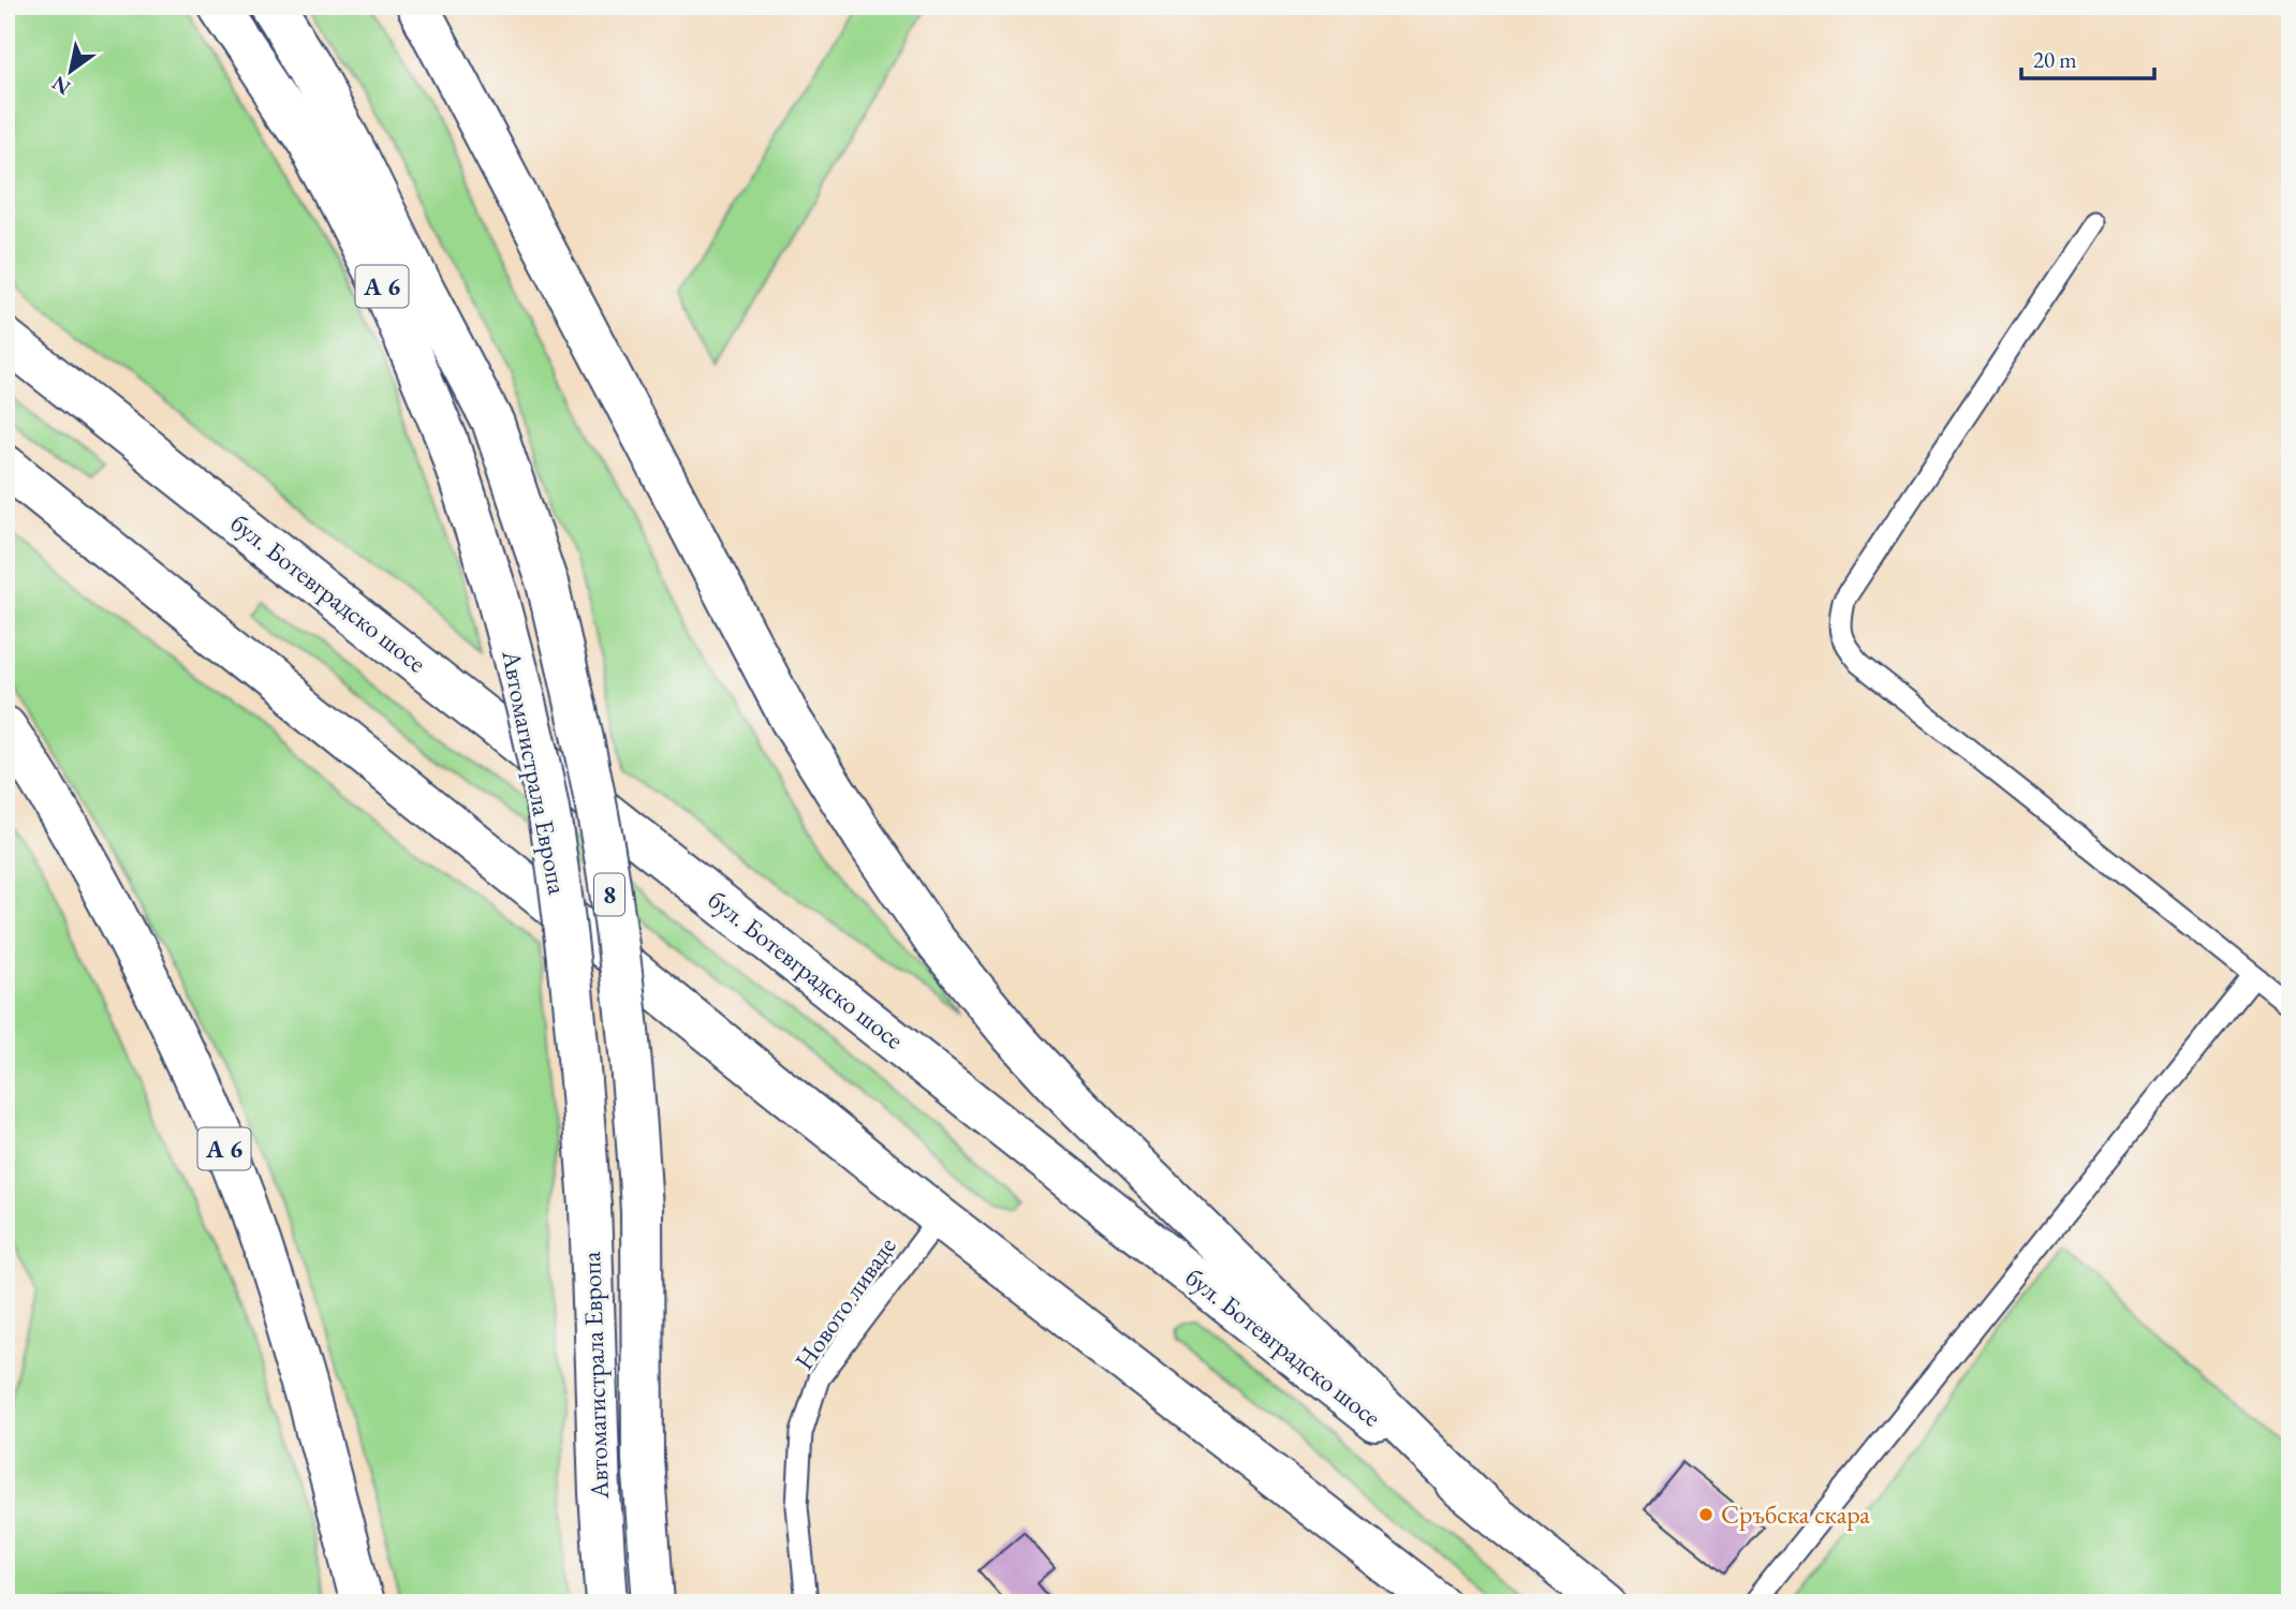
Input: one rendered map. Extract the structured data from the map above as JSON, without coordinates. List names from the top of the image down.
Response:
{
  "streets": {
    "main road": [
      "A 6",
      "бул. Ботевградско шосе",
      "Автомагистрала Европа",
      "8"
    ],
    "lane": ["Новото ливаде"]
  },
  "places": ["Сръбска скара"],
  "scale_bar": "20 m",
  "north": "bottom left"
}
